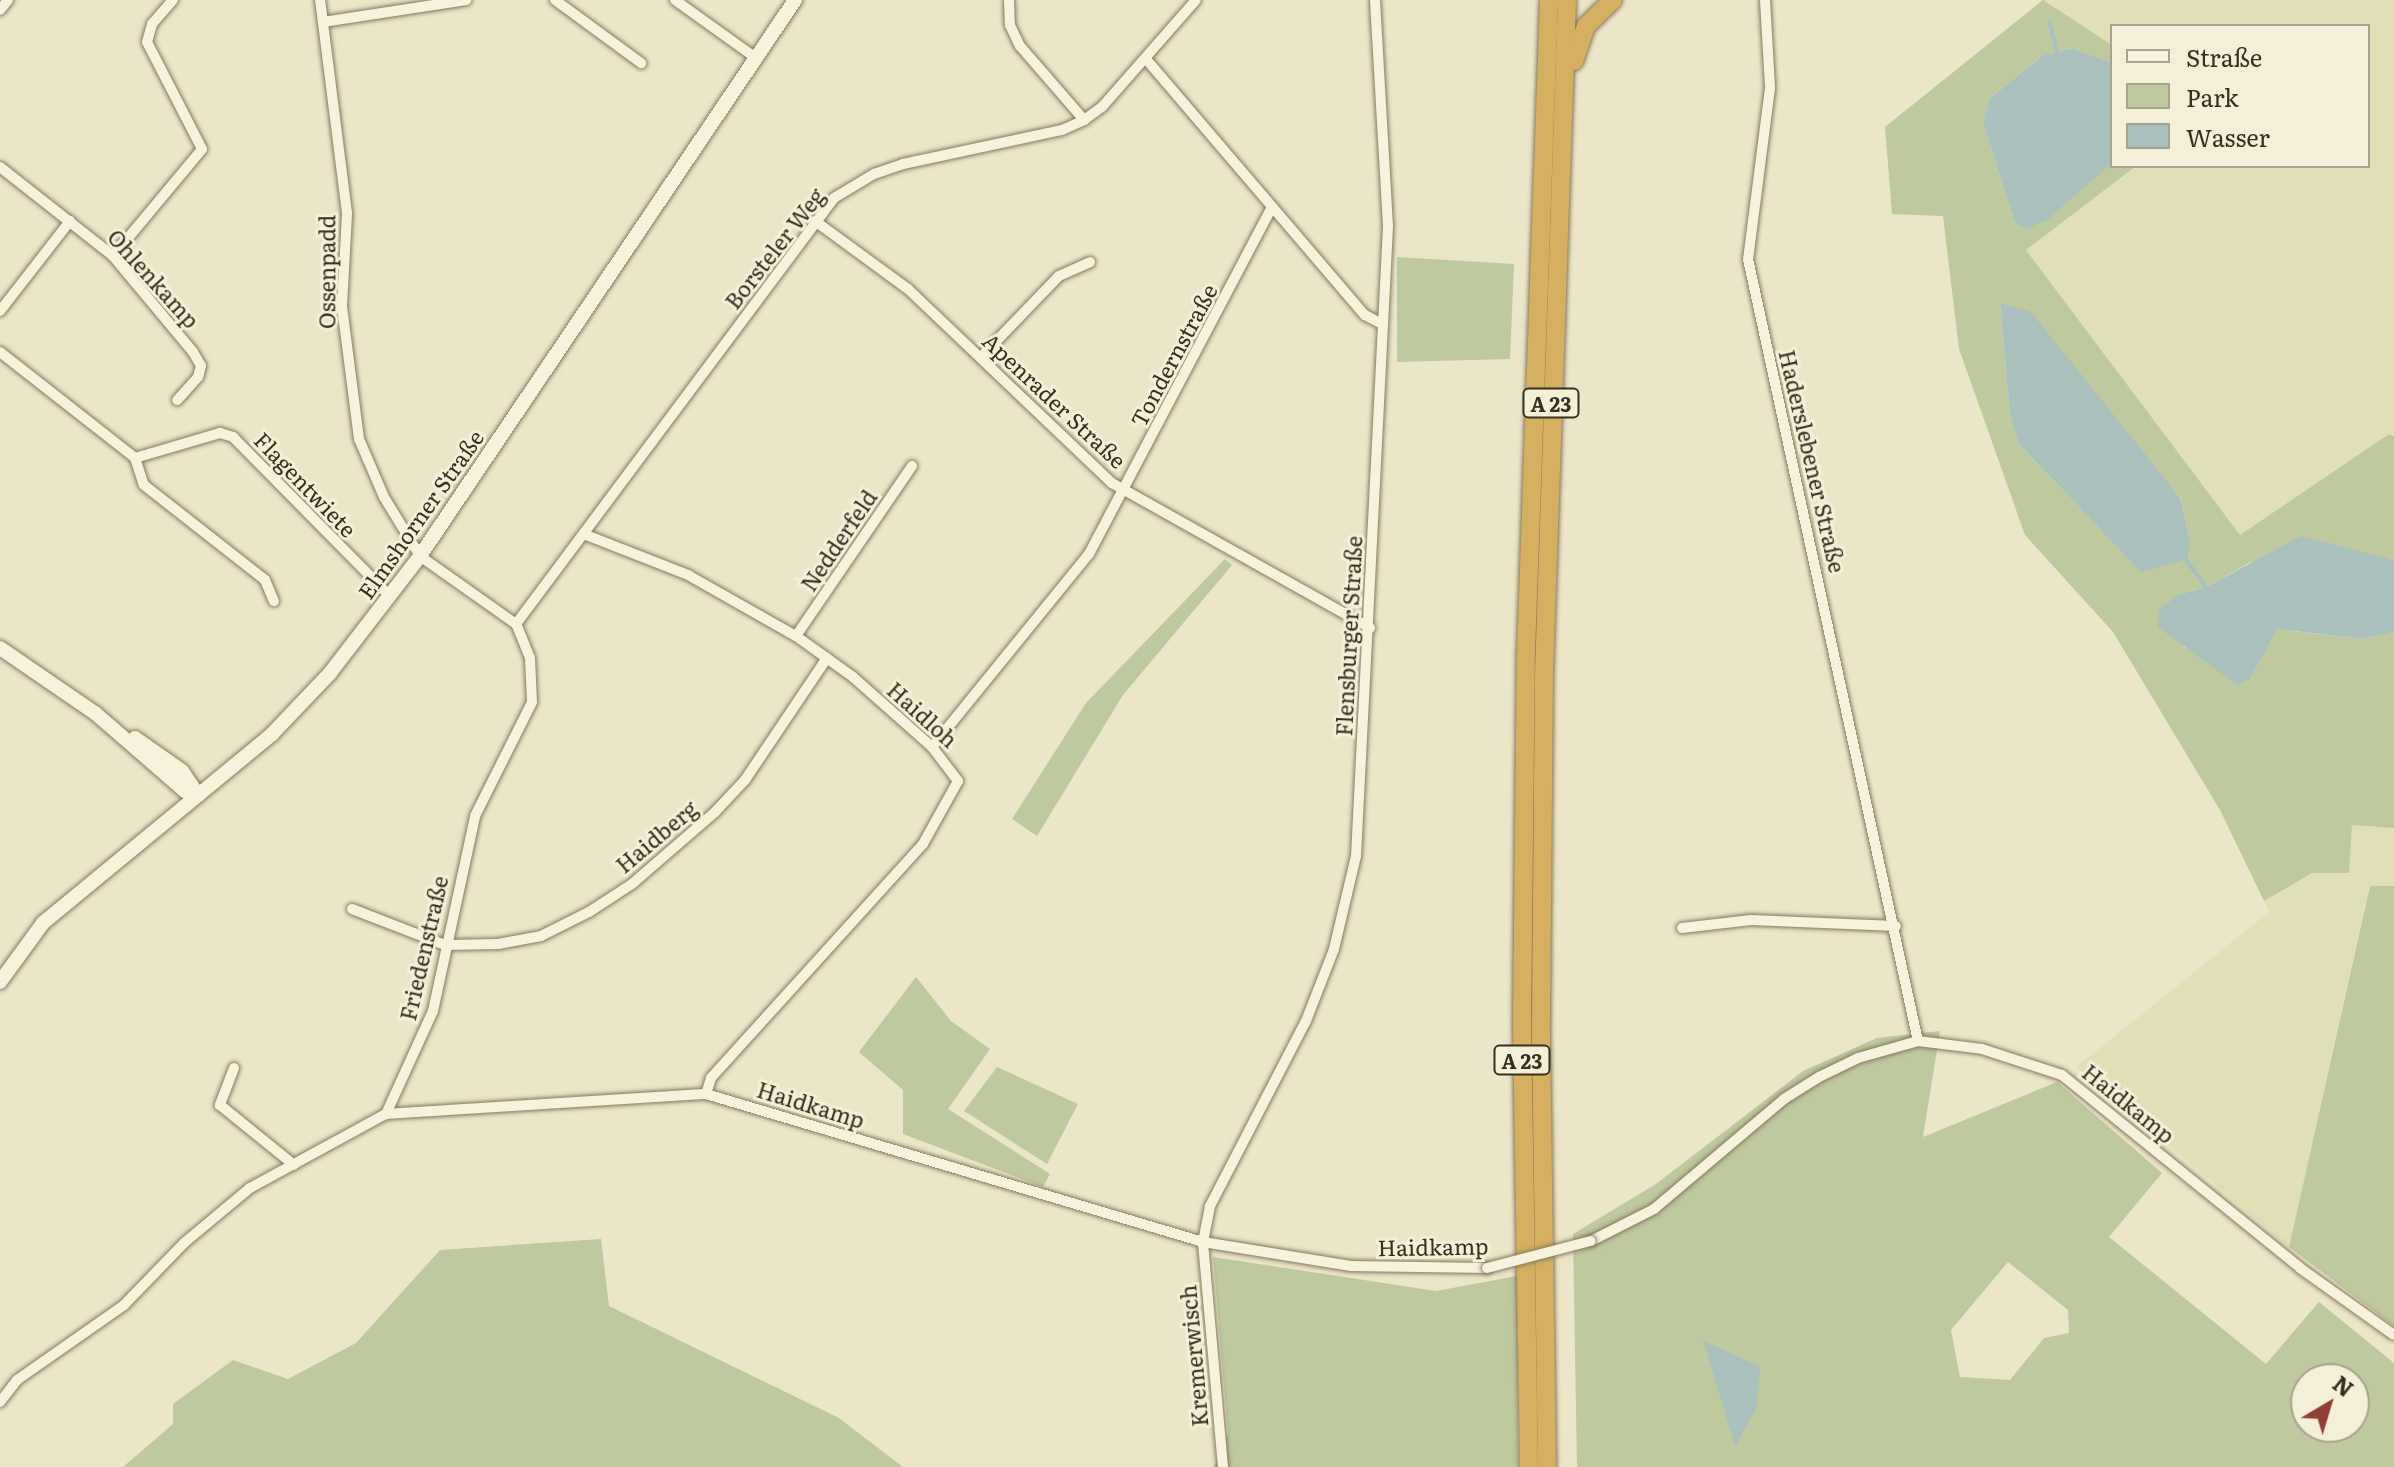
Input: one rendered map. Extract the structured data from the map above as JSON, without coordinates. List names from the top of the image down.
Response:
{
  "streets": {
    "highway": ["A 23"],
    "main road": ["Elmshorner Straße"],
    "street": [
      "Borsteler Weg",
      "Ossenpadd",
      "Ohlenkamp",
      "Tondernstraße",
      "Apenrader Straße",
      "Haderslebener Straße",
      "Flagentwiete",
      "Nedderfeld",
      "Flensburger Straße",
      "Haidloh",
      "Haidberg",
      "Friedenstraße",
      "Haidkamp",
      "Kremerwisch"
    ]
  },
  "crossings": [
    ["Borsteler Weg", "Apenrader Straße"],
    ["Borsteler Weg", "Haidloh"],
    ["Borsteler Weg", "Friedenstraße"],
    ["Ossenpadd", "Elmshorner Straße"],
    ["Tondernstraße", "Apenrader Straße"],
    ["Tondernstraße", "Haidloh"],
    ["Apenrader Straße", "Flensburger Straße"],
    ["Haderslebener Straße", "Haidkamp"],
    ["Flagentwiete", "Elmshorner Straße"],
    ["Nedderfeld", "Haidloh"],
    ["Flensburger Straße", "Haidkamp"],
    ["Flensburger Straße", "Kremerwisch"],
    ["Haidloh", "Haidberg"],
    ["Haidloh", "Haidkamp"],
    ["Haidberg", "Friedenstraße"],
    ["Friedenstraße", "Haidkamp"],
    ["Haidkamp", "Kremerwisch"]
  ],
  "legend": ["Straße", "Park", "Wasser"],
  "north": "top right"
}
